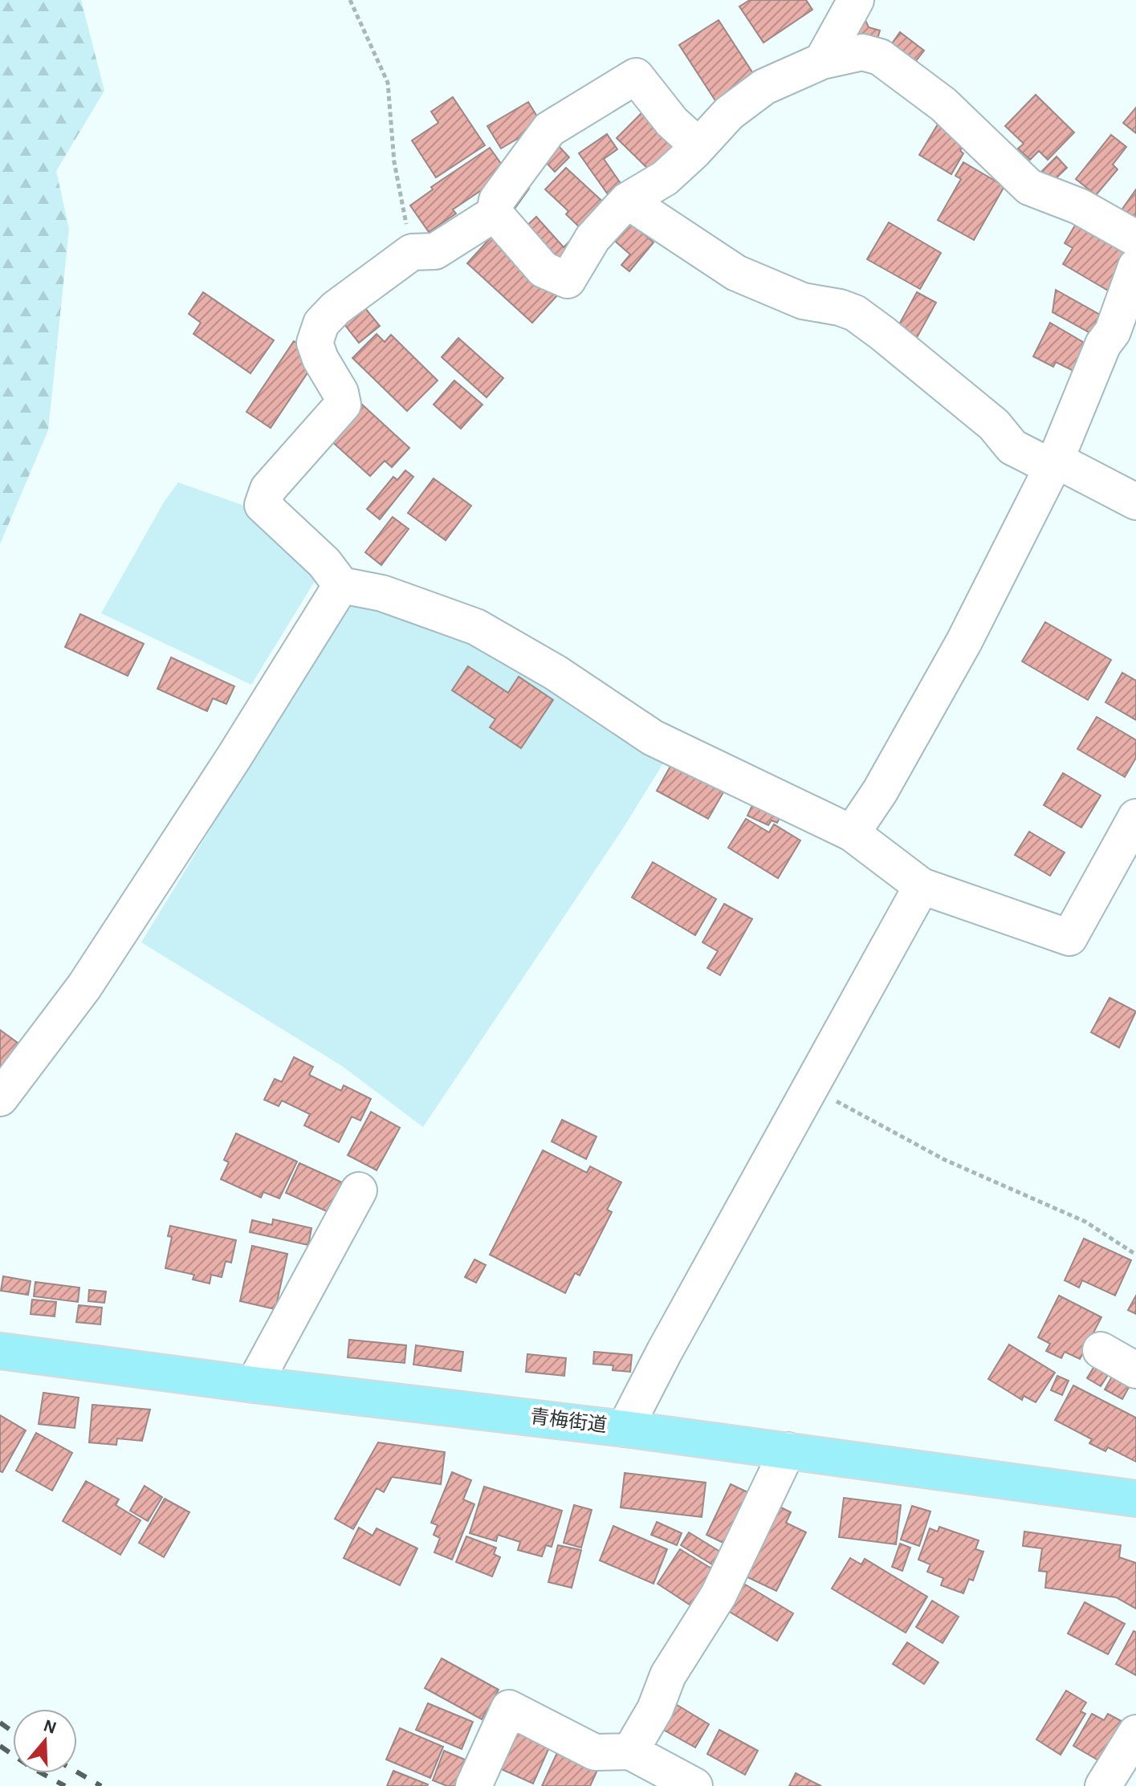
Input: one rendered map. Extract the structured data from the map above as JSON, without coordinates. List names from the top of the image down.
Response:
{
  "streets": {
    "main road": ["青梅街道"]
  },
  "north": "top"
}
